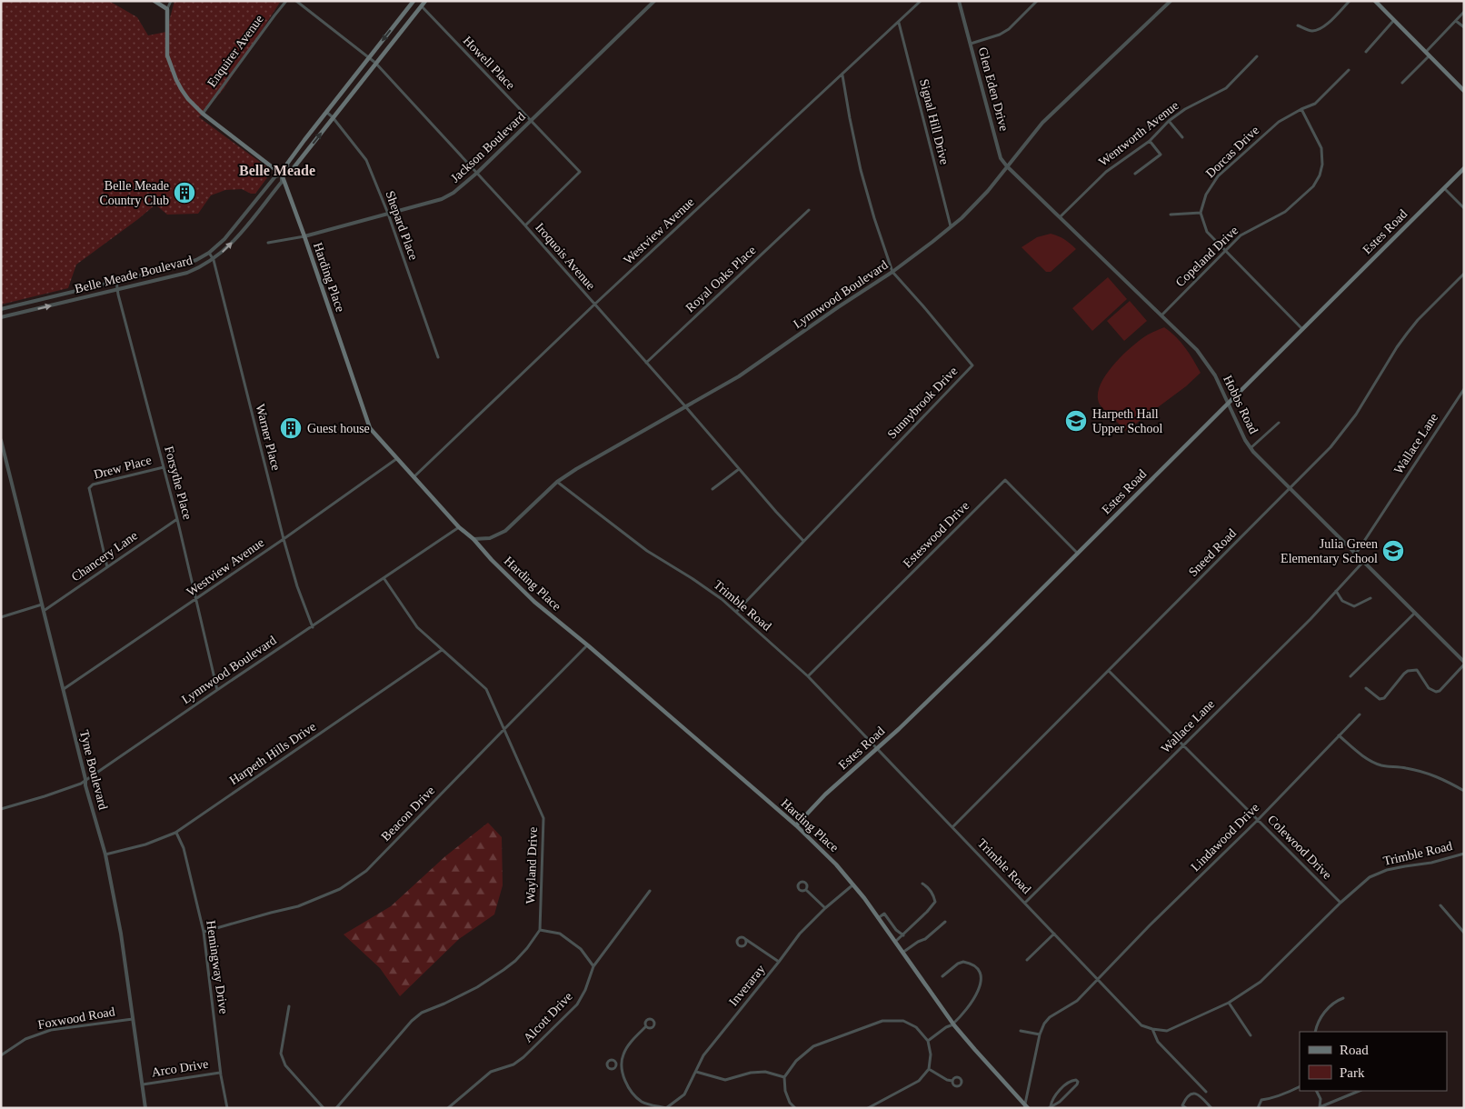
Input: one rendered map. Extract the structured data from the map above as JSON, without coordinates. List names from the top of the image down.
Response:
{
  "streets": {
    "main road": ["Estes Road", "Belle Meade Boulevard", "Harding Place"],
    "street": [
      "Enquirer Avenue",
      "Howell Place",
      "Glen Eden Drive",
      "Signal Hill Drive",
      "Wentworth Avenue",
      "Jackson Boulevard",
      "Dorcas Drive",
      "Shepard Place",
      "Westview Avenue",
      "Iroquois Avenue",
      "Copeland Drive",
      "Royal Oaks Place",
      "Lynnwood Boulevard",
      "Sunnybrook Drive",
      "Hobbs Road",
      "Warner Place",
      "Wallace Lane",
      "Drew Place",
      "Forsythe Place",
      "Esteswood Drive",
      "Sneed Road",
      "Chancery Lane",
      "Trimble Road",
      "Harpeth Hills Drive",
      "Tyne Boulevard",
      "Beacon Drive",
      "Lindawood Drive",
      "Colewood Drive",
      "Wayland Drive",
      "Hemingway Drive",
      "Inveraray",
      "Alcott Drive",
      "Foxwood Road",
      "Arco Drive"
    ]
  },
  "crossings": [
    ["Howell Place", "Jackson Boulevard"],
    ["Howell Place", "Iroquois Avenue"],
    ["Howell Place", "Belle Meade Boulevard"],
    ["Glen Eden Drive", "Lynnwood Boulevard"],
    ["Glen Eden Drive", "Hobbs Road"],
    ["Signal Hill Drive", "Westview Avenue"],
    ["Signal Hill Drive", "Lynnwood Boulevard"],
    ["Wentworth Avenue", "Hobbs Road"],
    ["Jackson Boulevard", "Shepard Place"],
    ["Jackson Boulevard", "Iroquois Avenue"],
    ["Jackson Boulevard", "Harding Place"],
    ["Dorcas Drive", "Copeland Drive"],
    ["Shepard Place", "Belle Meade Boulevard"],
    ["Westview Avenue", "Iroquois Avenue"],
    ["Westview Avenue", "Harding Place"],
    ["Westview Avenue", "Sunnybrook Drive"],
    ["Westview Avenue", "Warner Place"],
    ["Westview Avenue", "Forsythe Place"],
    ["Westview Avenue", "Tyne Boulevard"],
    ["Estes Road", "Harding Place"],
    ["Estes Road", "Hobbs Road"],
    ["Estes Road", "Esteswood Drive"],
    ["Estes Road", "Trimble Road"],
    ["Iroquois Avenue", "Belle Meade Boulevard"],
    ["Iroquois Avenue", "Royal Oaks Place"],
    ["Iroquois Avenue", "Lynnwood Boulevard"],
    ["Iroquois Avenue", "Sunnybrook Drive"],
    ["Copeland Drive", "Hobbs Road"],
    ["Belle Meade Boulevard", "Harding Place"],
    ["Belle Meade Boulevard", "Warner Place"],
    ["Belle Meade Boulevard", "Forsythe Place"],
    ["Harding Place", "Lynnwood Boulevard"],
    ["Harding Place", "Beacon Drive"],
    ["Harding Place", "Inveraray"],
    ["Lynnwood Boulevard", "Sunnybrook Drive"],
    ["Lynnwood Boulevard", "Warner Place"],
    ["Lynnwood Boulevard", "Forsythe Place"],
    ["Lynnwood Boulevard", "Trimble Road"],
    ["Lynnwood Boulevard", "Tyne Boulevard"],
    ["Lynnwood Boulevard", "Wayland Drive"],
    ["Sunnybrook Drive", "Trimble Road"],
    ["Hobbs Road", "Wallace Lane"],
    ["Hobbs Road", "Sneed Road"],
    ["Wallace Lane", "Trimble Road"],
    ["Wallace Lane", "Colewood Drive"],
    ["Drew Place", "Forsythe Place"],
    ["Drew Place", "Chancery Lane"],
    ["Forsythe Place", "Chancery Lane"],
    ["Esteswood Drive", "Trimble Road"],
    ["Sneed Road", "Trimble Road"],
    ["Sneed Road", "Colewood Drive"],
    ["Chancery Lane", "Tyne Boulevard"],
    ["Trimble Road", "Lindawood Drive"],
    ["Trimble Road", "Colewood Drive"],
    ["Harpeth Hills Drive", "Tyne Boulevard"],
    ["Harpeth Hills Drive", "Wayland Drive"],
    ["Harpeth Hills Drive", "Hemingway Drive"],
    ["Tyne Boulevard", "Foxwood Road"],
    ["Tyne Boulevard", "Arco Drive"],
    ["Beacon Drive", "Wayland Drive"],
    ["Beacon Drive", "Hemingway Drive"],
    ["Lindawood Drive", "Colewood Drive"],
    ["Hemingway Drive", "Arco Drive"]
  ],
  "districts": ["Belle Meade"],
  "places": {
    "building": ["Belle Meade Country Club", "Guest house"],
    "school or university": ["Harpeth Hall Upper School", "Julia Green Elementary School"]
  },
  "legend": ["Road", "Park"]
}
